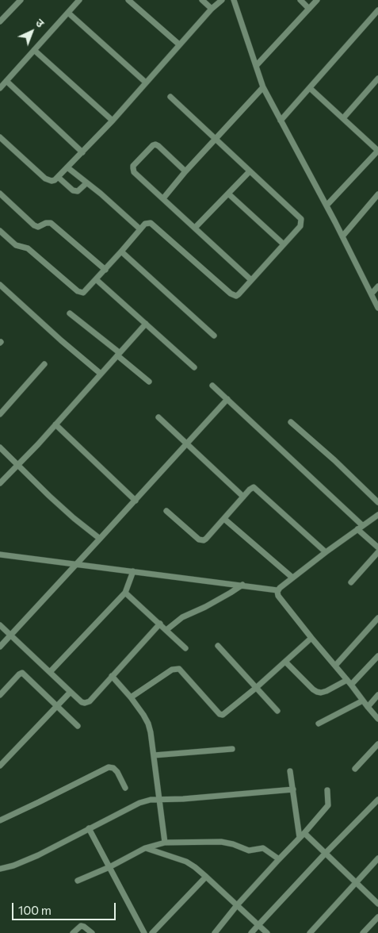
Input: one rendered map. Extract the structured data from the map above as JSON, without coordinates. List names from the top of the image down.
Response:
{
  "scale_bar": "100 m",
  "north": "top right"
}
